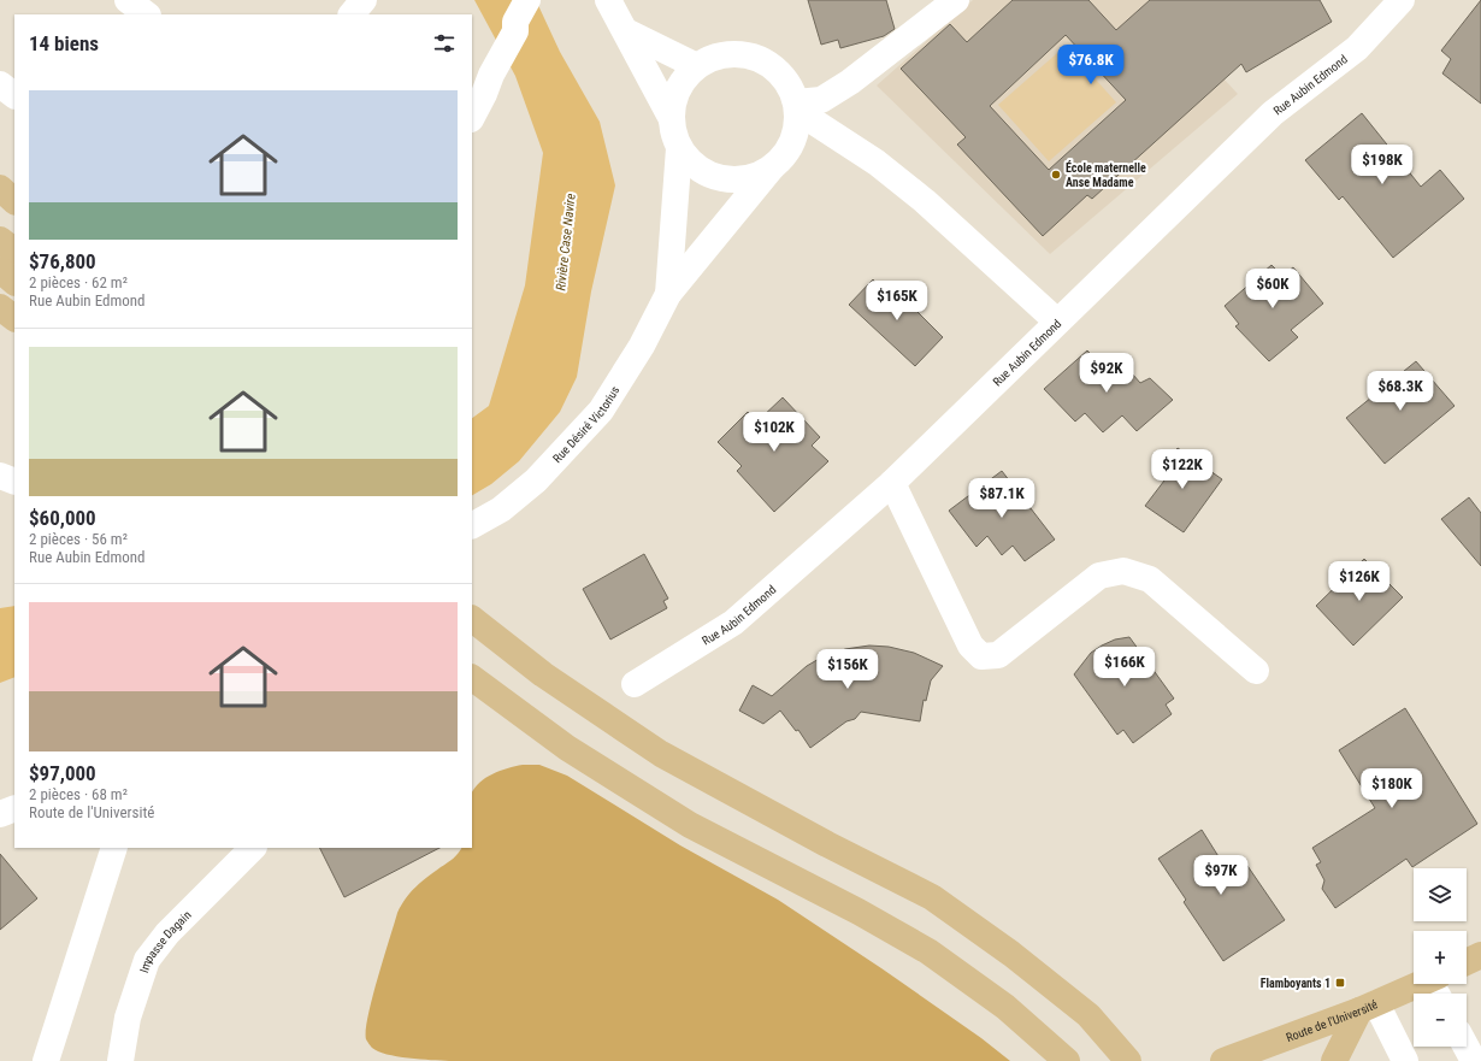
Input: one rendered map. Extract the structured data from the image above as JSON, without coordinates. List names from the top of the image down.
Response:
{
  "streets": {
    "main road": ["Route de l'Université"],
    "street": ["Rue Aubin Edmond", "Rue Désiré Victorius", "Impasse Dagain"]
  },
  "water": ["Rivière Case Navire"],
  "places": {
    "other": ["École maternelle Anse Madame"],
    "transit": ["Flamboyants 1"]
  },
  "page": {
    "heading": "14 biens",
    "price": [
      "$76.8K",
      "$198K",
      "$60K",
      "$165K",
      "$92K",
      "$68.3K",
      "$102K",
      "$122K",
      "$87.1K",
      "$126K",
      "$166K",
      "$156K",
      "$180K",
      "$97K"
    ],
    "list": [
      {
        "name": "$76,800",
        "note": "2 pièces · 62 m² · Rue Aubin Edmond"
      },
      {
        "name": "$60,000",
        "note": "2 pièces · 56 m² · Rue Aubin Edmond"
      },
      {
        "name": "$97,000",
        "note": "2 pièces · 68 m² · Route de l'Université"
      }
    ],
    "map_buttons": ["+", "−"]
  }
}
